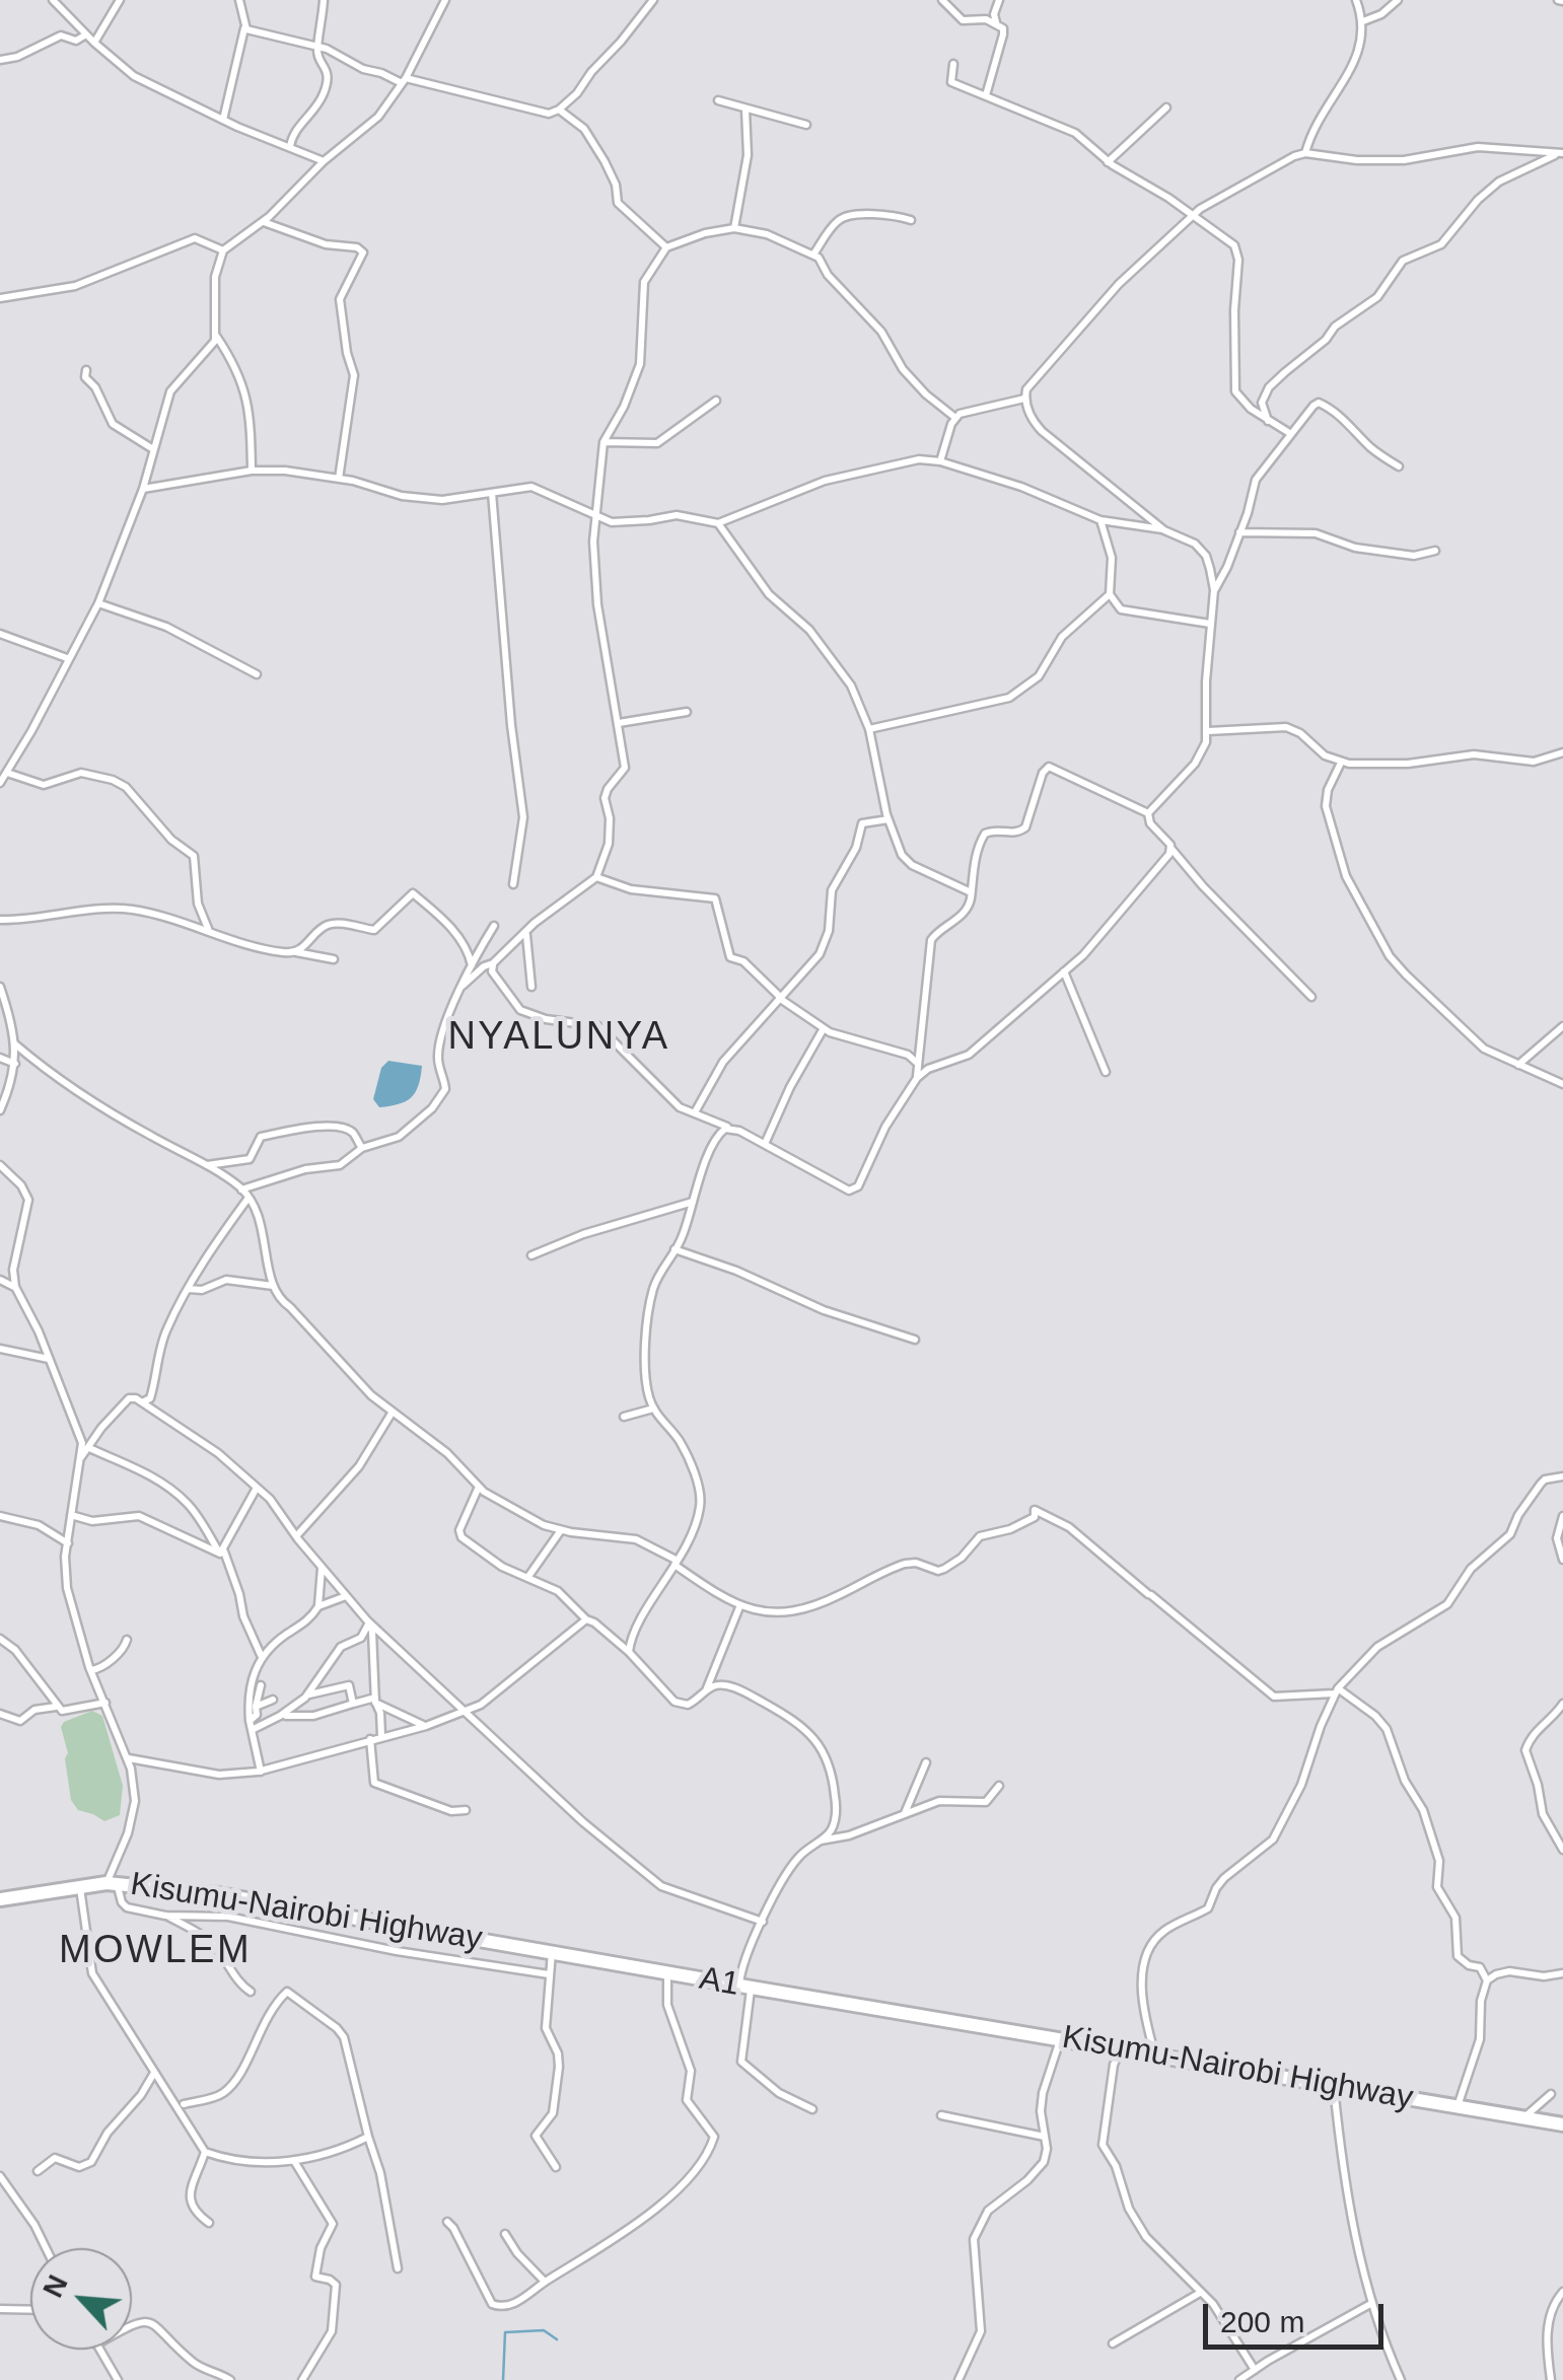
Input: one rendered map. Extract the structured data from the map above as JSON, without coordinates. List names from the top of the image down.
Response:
{
  "streets": {
    "highway": ["Kisumu-Nairobi Highway", "A1"]
  },
  "crossings": [
    ["Kisumu-Nairobi Highway", "A1"]
  ],
  "districts": ["NYALUNYA", "MOWLEM"],
  "scale_bar": "200 m",
  "north": "top left"
}
